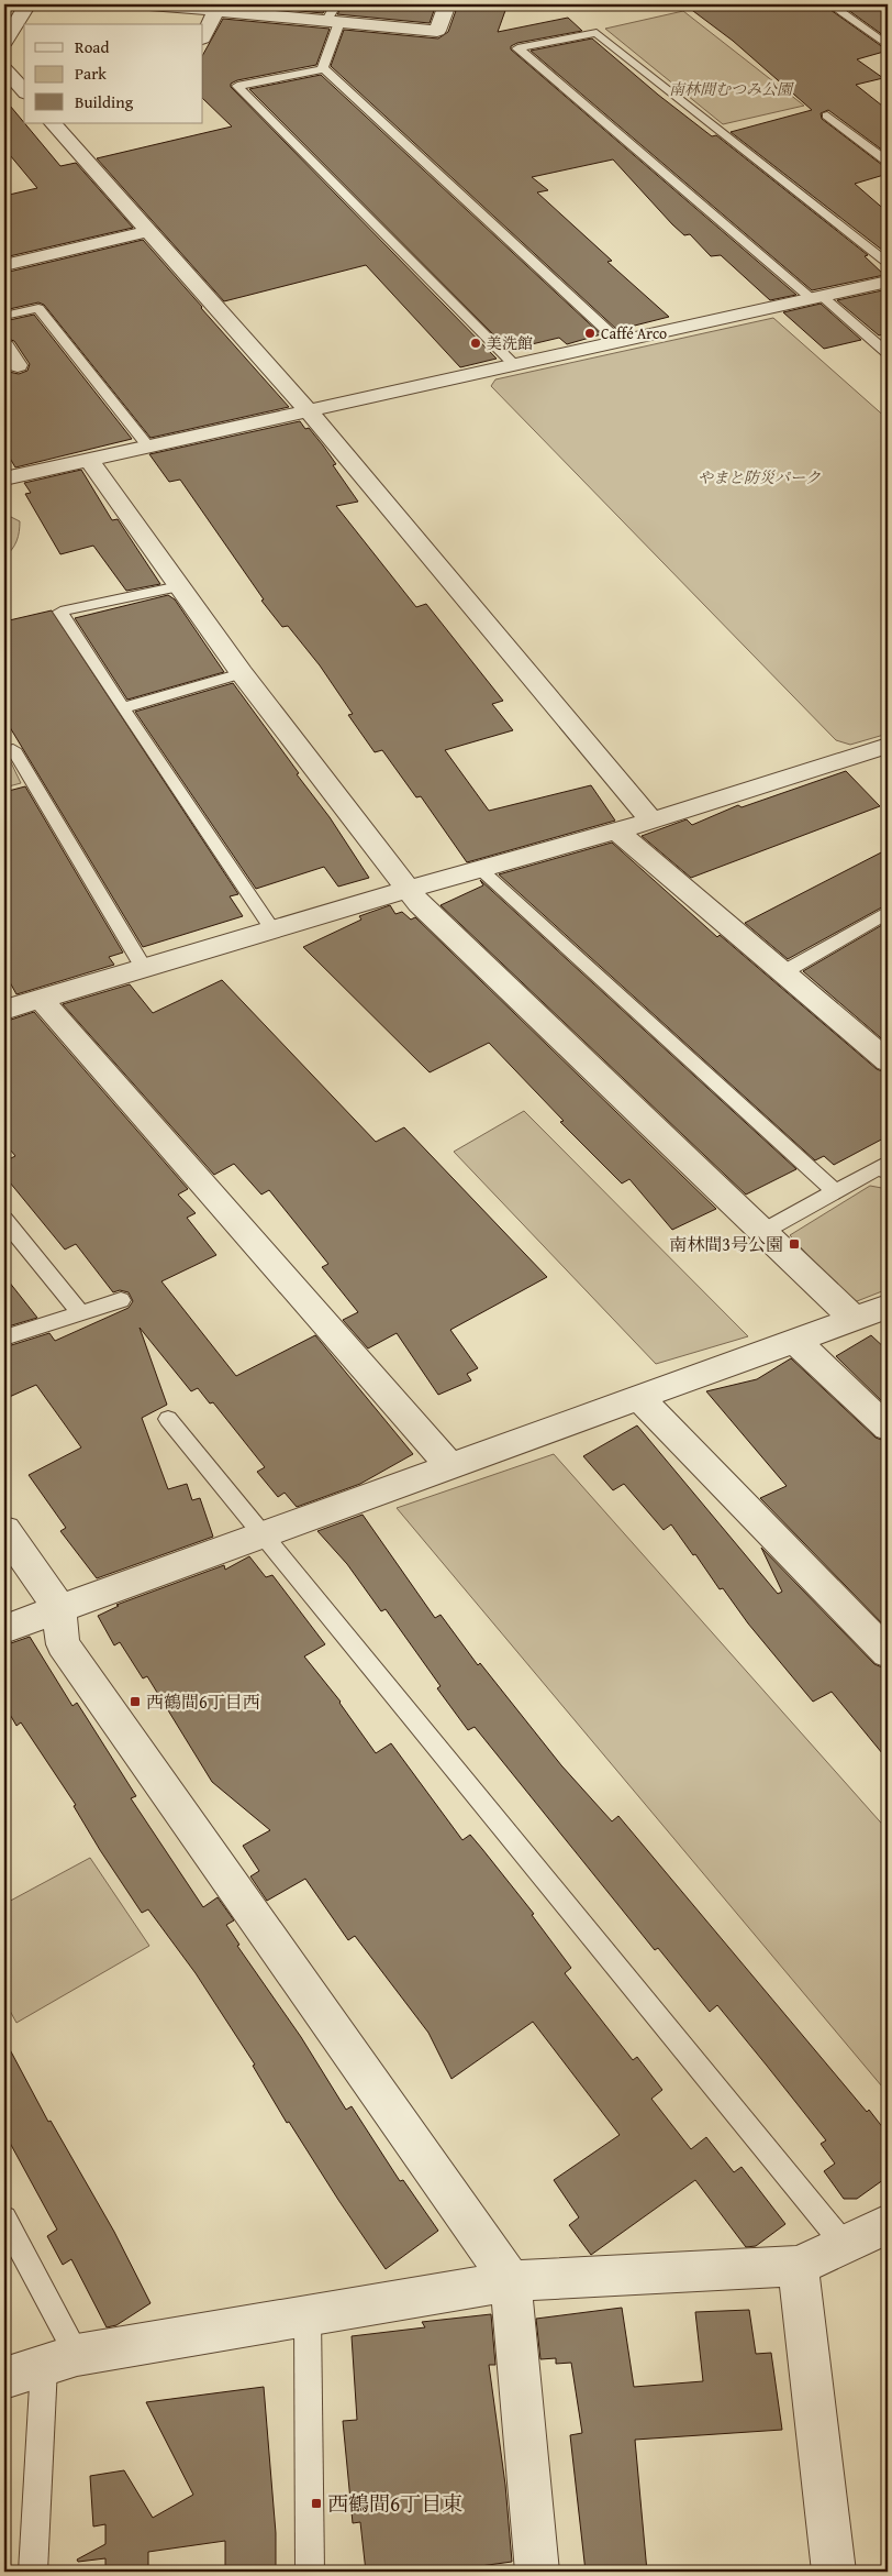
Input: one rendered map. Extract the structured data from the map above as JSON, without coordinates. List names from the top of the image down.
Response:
{
  "parks": ["南林間むつみ公園", "やまと防災パーク"],
  "places": {
    "other": ["Caffé Arco", "美洗館"],
    "transit": ["南林間3号公園", "西鶴間6丁目西", "西鶴間6丁目東"]
  },
  "legend": ["Road", "Park", "Building"]
}
